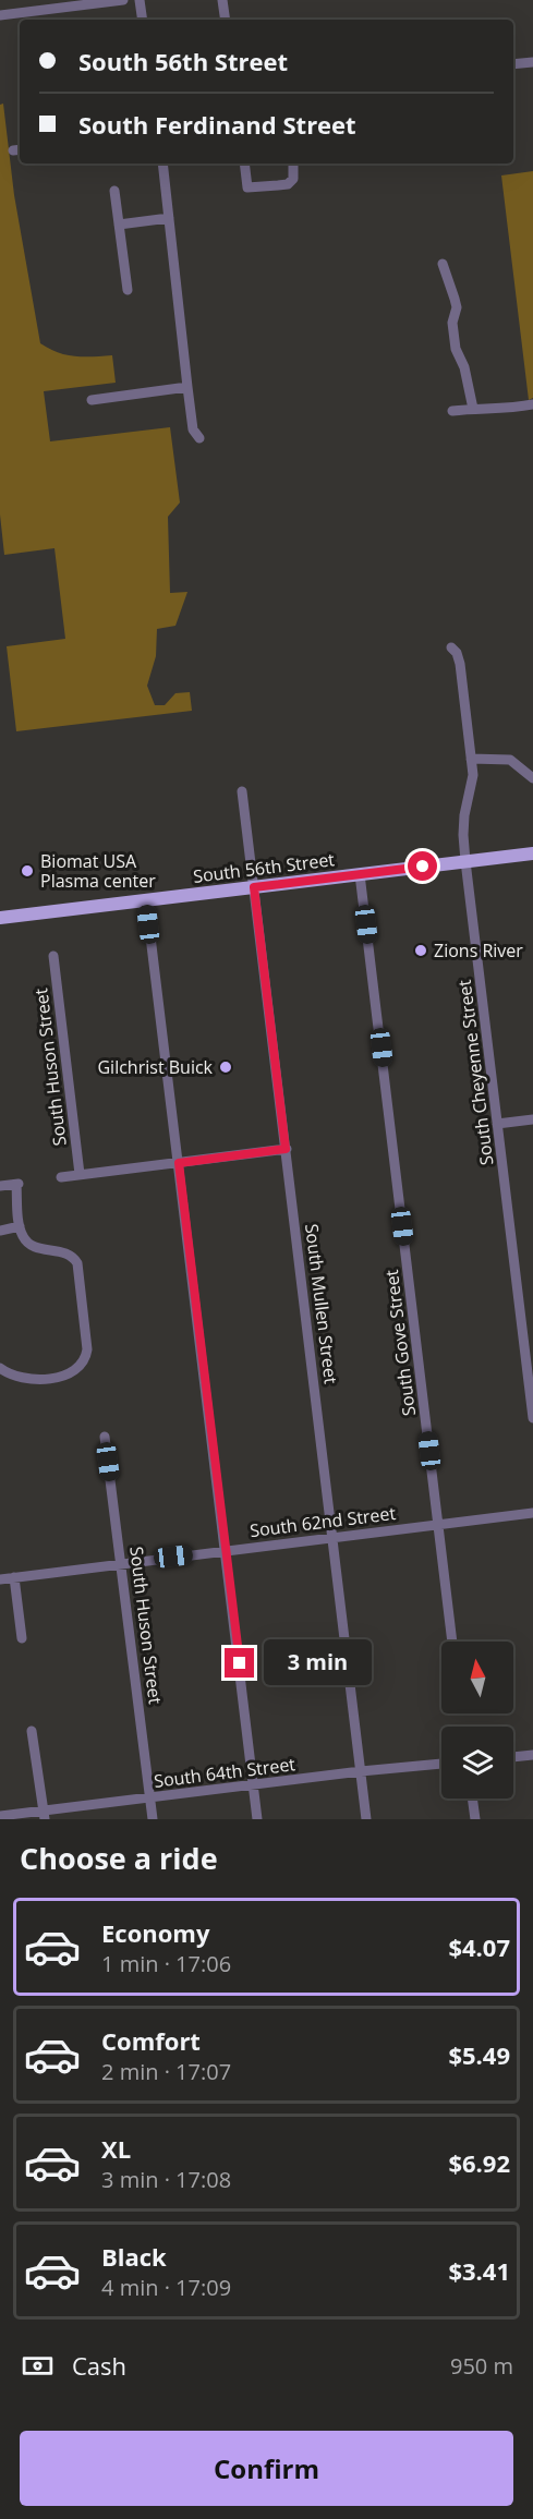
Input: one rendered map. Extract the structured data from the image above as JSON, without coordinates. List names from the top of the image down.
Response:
{
  "streets": {
    "main road": ["South 56th Street"],
    "street": [
      "South Huson Street",
      "South Cheyenne Street",
      "South Mullen Street",
      "South Gove Street",
      "South 62nd Street",
      "South 64th Street"
    ]
  },
  "crossings": [
    ["South 56th Street", "South Cheyenne Street"],
    ["South 56th Street", "South Mullen Street"],
    ["South 56th Street", "South Gove Street"],
    ["South Huson Street", "South 62nd Street"],
    ["South Huson Street", "South 64th Street"],
    ["South Mullen Street", "South 62nd Street"],
    ["South Mullen Street", "South 64th Street"],
    ["South Gove Street", "South 62nd Street"]
  ],
  "places": ["Biomat USA Plasma center", "Zions River", "Gilchrist Buick"],
  "north": "top",
  "page": {
    "banner": ["South 56th Street", "South Ferdinand Street"],
    "bubble": "3 min",
    "heading": "Choose a ride",
    "list": [
      {
        "name": "Economy",
        "note": "1 min · 17:06",
        "value": "$4.07"
      },
      {
        "name": "Comfort",
        "note": "2 min · 17:07",
        "value": "$5.49"
      },
      {
        "name": "XL",
        "note": "3 min · 17:08",
        "value": "$6.92"
      },
      {
        "name": "Black",
        "note": "4 min · 17:09",
        "value": "$3.41"
      }
    ],
    "pay": ["Cash", "950 m"],
    "buttons": "Confirm"
  }
}
